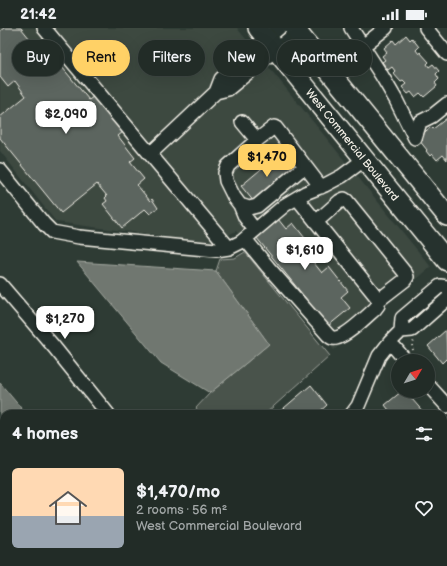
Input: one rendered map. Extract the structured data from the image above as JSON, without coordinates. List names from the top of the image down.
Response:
{
  "streets": {
    "highway": ["West Commercial Boulevard"]
  },
  "north": "top right",
  "page": {
    "status": "21:42",
    "chip": [
      "Buy",
      "Rent",
      "Filters",
      "New",
      "Apartment"
    ],
    "price": [
      "$2,090",
      "$1,470",
      "$1,610",
      "$1,270"
    ],
    "heading": "4 homes",
    "list": [
      {
        "name": "$1,470/mo",
        "note": "2 rooms · 56 m² · West Commercial Boulevard"
      }
    ]
  }
}
